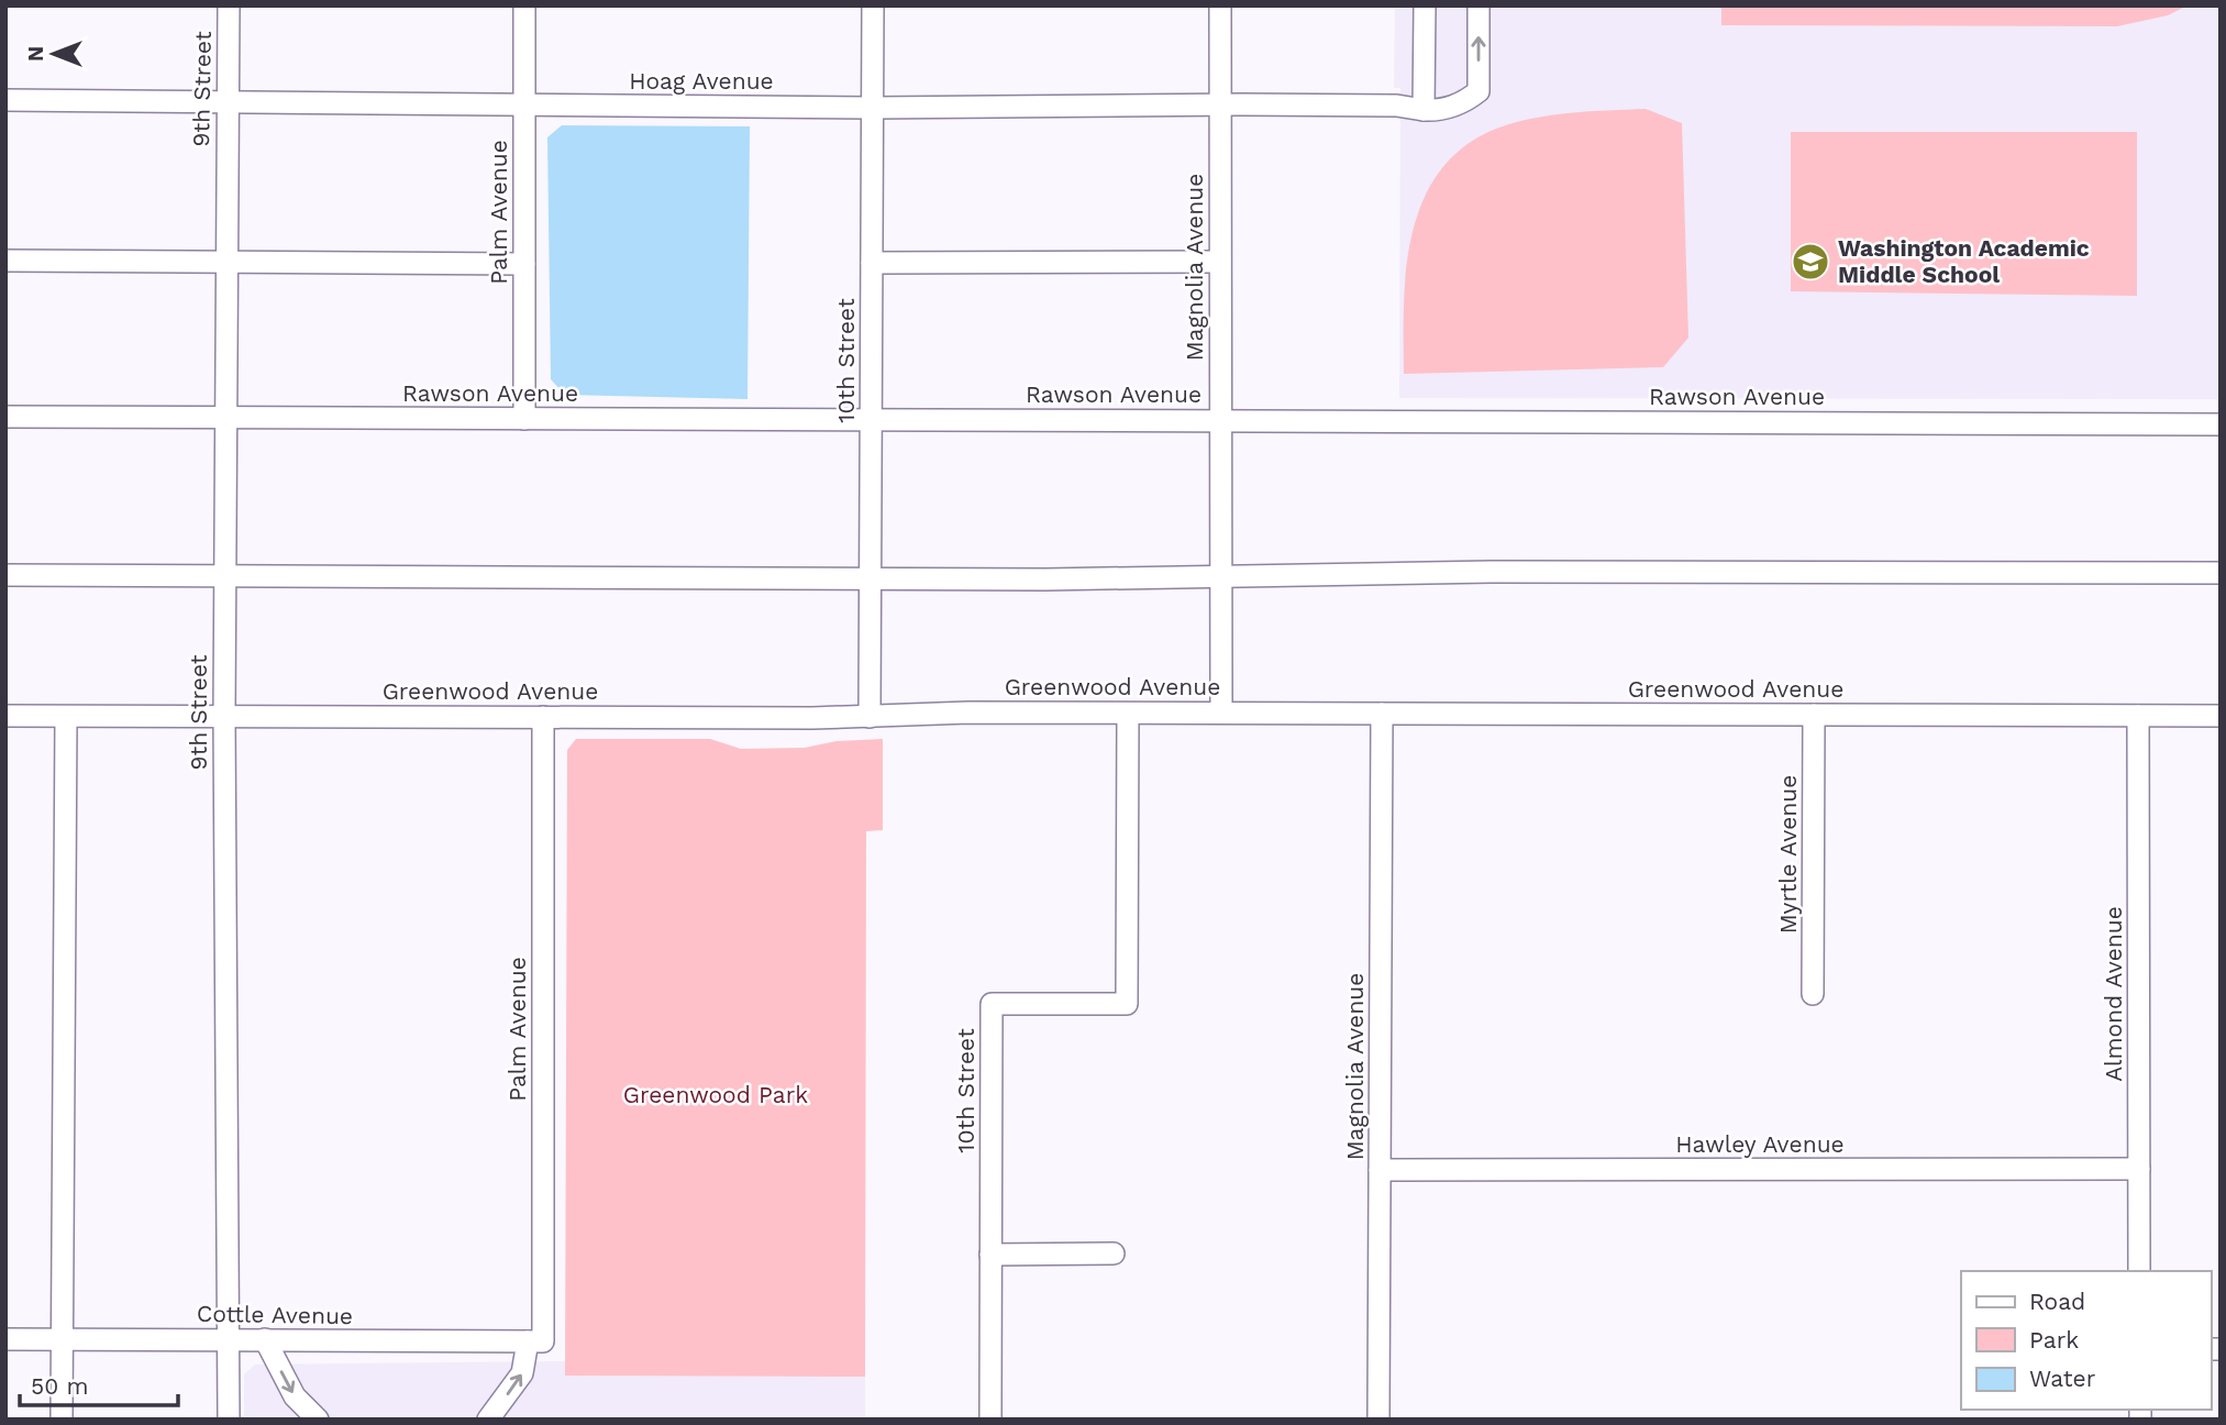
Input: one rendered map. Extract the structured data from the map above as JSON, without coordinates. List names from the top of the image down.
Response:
{
  "streets": {
    "street": [
      "Hoag Avenue",
      "9th Street",
      "Palm Avenue",
      "Magnolia Avenue",
      "10th Street",
      "Rawson Avenue",
      "Greenwood Avenue",
      "Myrtle Avenue",
      "Almond Avenue",
      "Hawley Avenue",
      "Cottle Avenue"
    ]
  },
  "crossings": [
    ["Hoag Avenue", "9th Street"],
    ["Hoag Avenue", "Palm Avenue"],
    ["Hoag Avenue", "Magnolia Avenue"],
    ["Hoag Avenue", "10th Street"],
    ["9th Street", "Rawson Avenue"],
    ["9th Street", "Greenwood Avenue"],
    ["9th Street", "Cottle Avenue"],
    ["Palm Avenue", "Rawson Avenue"],
    ["Palm Avenue", "Greenwood Avenue"],
    ["Palm Avenue", "Cottle Avenue"],
    ["Magnolia Avenue", "Rawson Avenue"],
    ["Magnolia Avenue", "Greenwood Avenue"],
    ["Magnolia Avenue", "Hawley Avenue"],
    ["10th Street", "Rawson Avenue"],
    ["10th Street", "Greenwood Avenue"],
    ["Greenwood Avenue", "Myrtle Avenue"],
    ["Greenwood Avenue", "Almond Avenue"],
    ["Almond Avenue", "Hawley Avenue"]
  ],
  "parks": ["Greenwood Park"],
  "places": {
    "school or university": ["Washington Academic Middle School"]
  },
  "legend": ["Road", "Park", "Water"],
  "scale_bar": "50 m",
  "north": "left"
}
